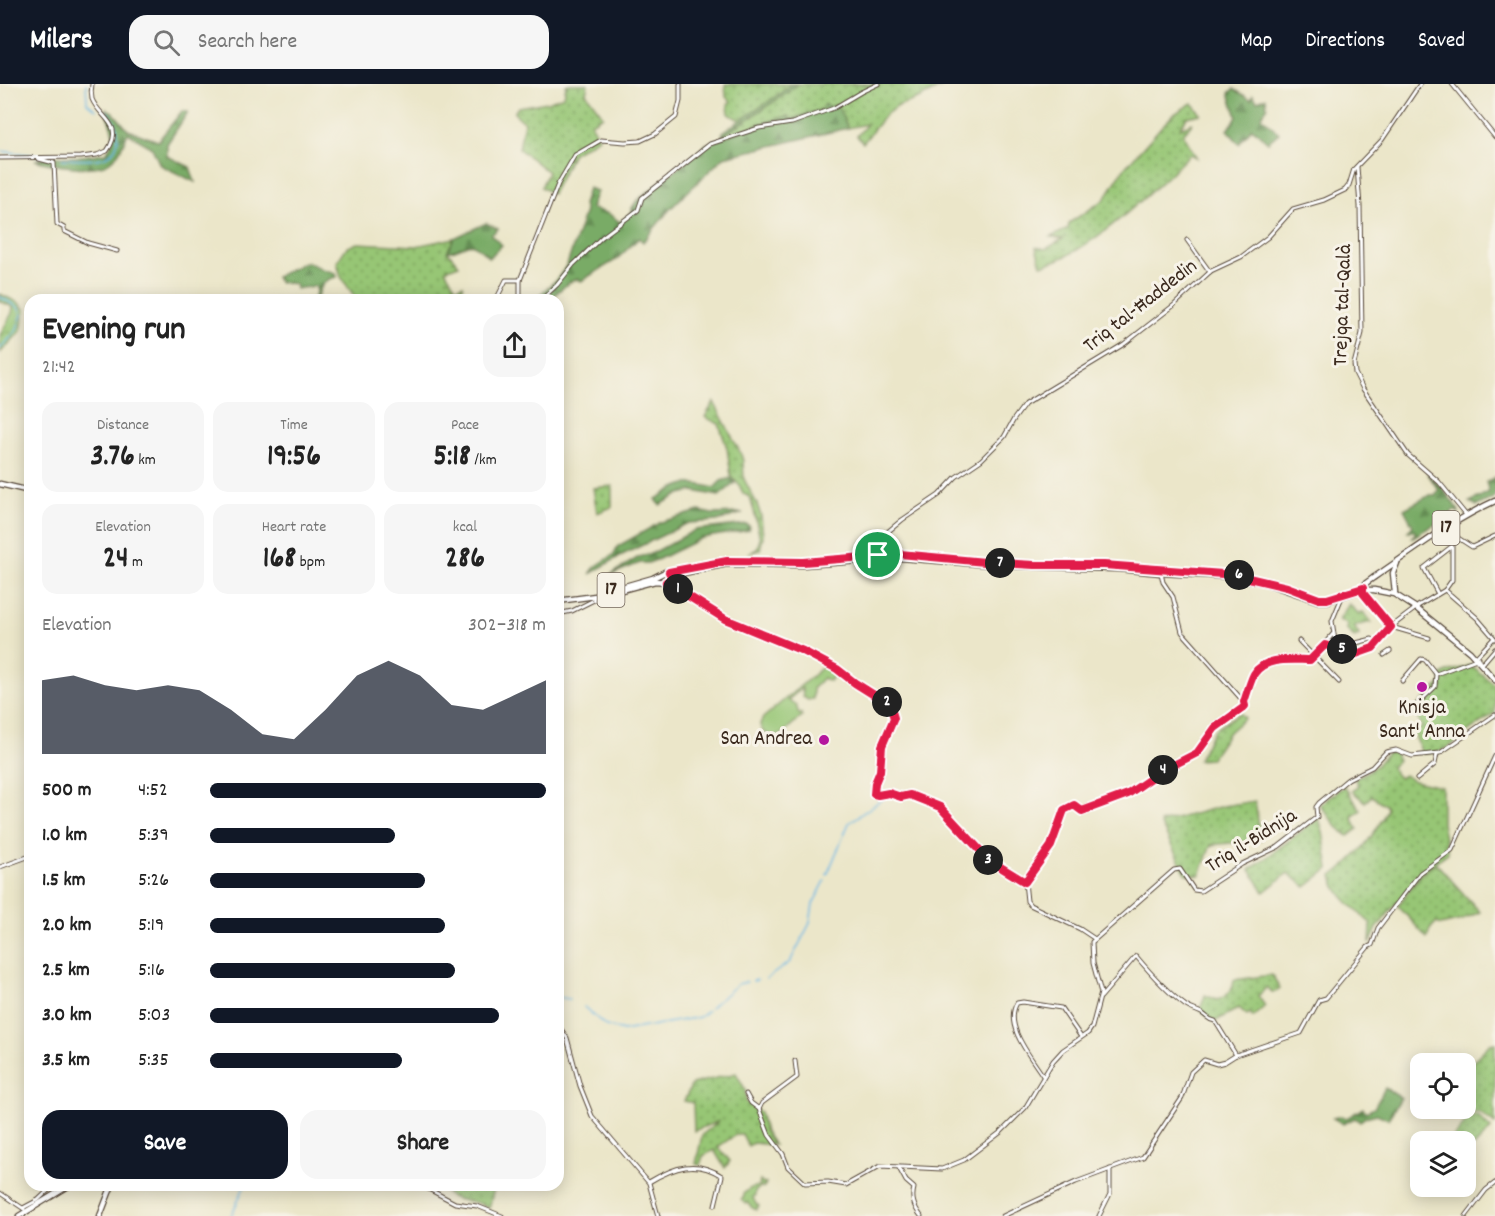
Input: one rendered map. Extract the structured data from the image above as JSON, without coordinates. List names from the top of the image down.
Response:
{
  "streets": {
    "main road": ["17"],
    "street": ["Trejqa tal-Qalà", "Triq tal-Ħaddedin", "Triq il-Bidnija"]
  },
  "crossings": [
    ["Trejqa tal-Qalà", "Triq tal-Ħaddedin"],
    ["Trejqa tal-Qalà", "17"],
    ["Triq tal-Ħaddedin", "17"]
  ],
  "places": ["Knisja Sant' Anna", "San Andrea"],
  "page": {
    "header": "Milers",
    "search": "Search here",
    "nav": ["Map", "Directions", "Saved"],
    "heading": ["Evening run", "21:42"],
    "stats": [
      ["Distance", "3.76 km"],
      ["Time", "19:56"],
      ["Pace", "5:18 /km"],
      ["Elevation", "24 m"],
      ["Heart rate", "168 bpm"],
      ["kcal", "286"]
    ],
    "pins": [
      "7",
      "6",
      "1",
      "5",
      "2",
      "4",
      "3"
    ],
    "chart": ["Elevation", "302–318 m"],
    "list": [
      {
        "name": "500 m",
        "note": "4:52"
      },
      {
        "name": "1.0 km",
        "note": "5:39"
      },
      {
        "name": "1.5 km",
        "note": "5:26"
      },
      {
        "name": "2.0 km",
        "note": "5:19"
      },
      {
        "name": "2.5 km",
        "note": "5:16"
      },
      {
        "name": "3.0 km",
        "note": "5:03"
      },
      {
        "name": "3.5 km",
        "note": "5:35"
      }
    ],
    "buttons": ["Save", "Share"]
  }
}
